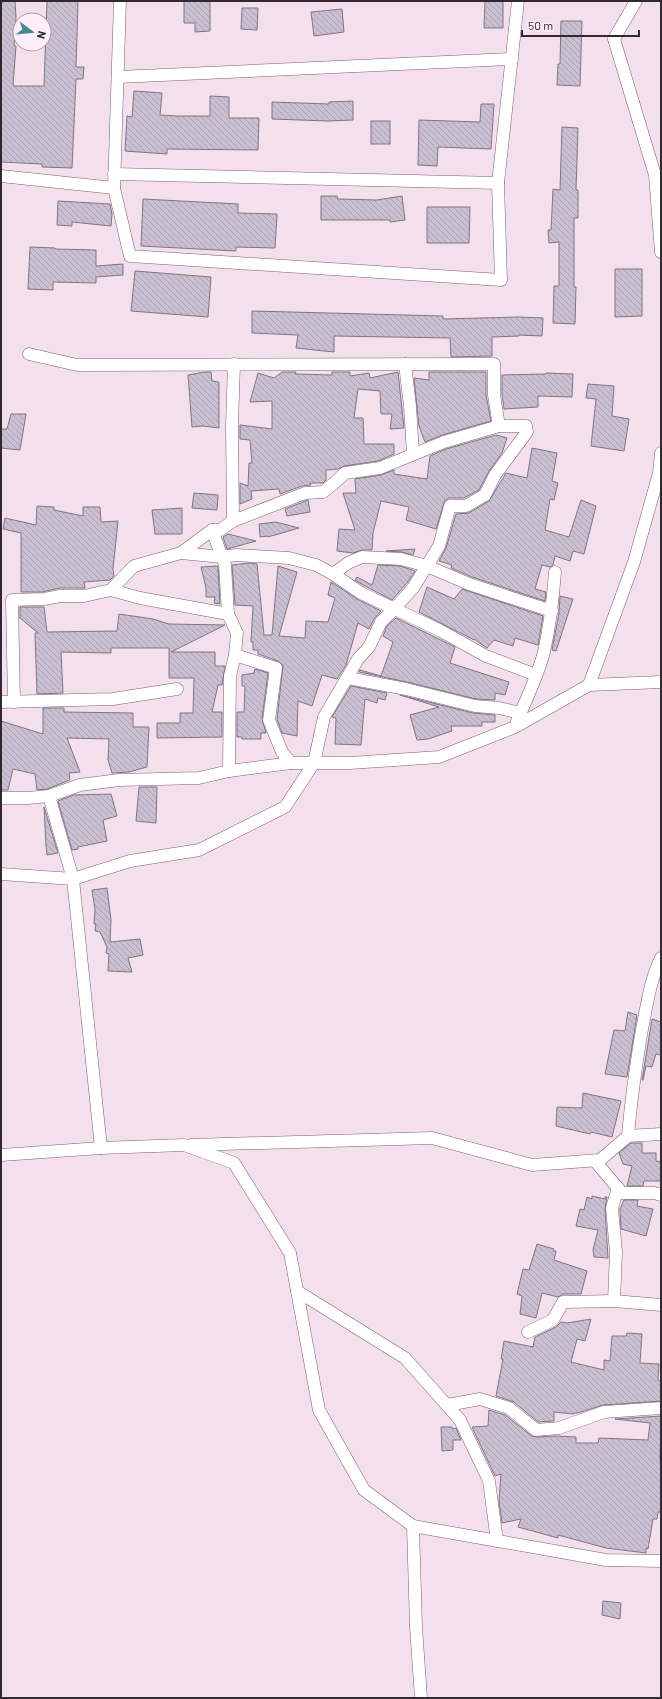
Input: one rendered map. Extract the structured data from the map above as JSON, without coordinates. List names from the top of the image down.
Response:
{
  "scale_bar": "50 m",
  "north": "right"
}
